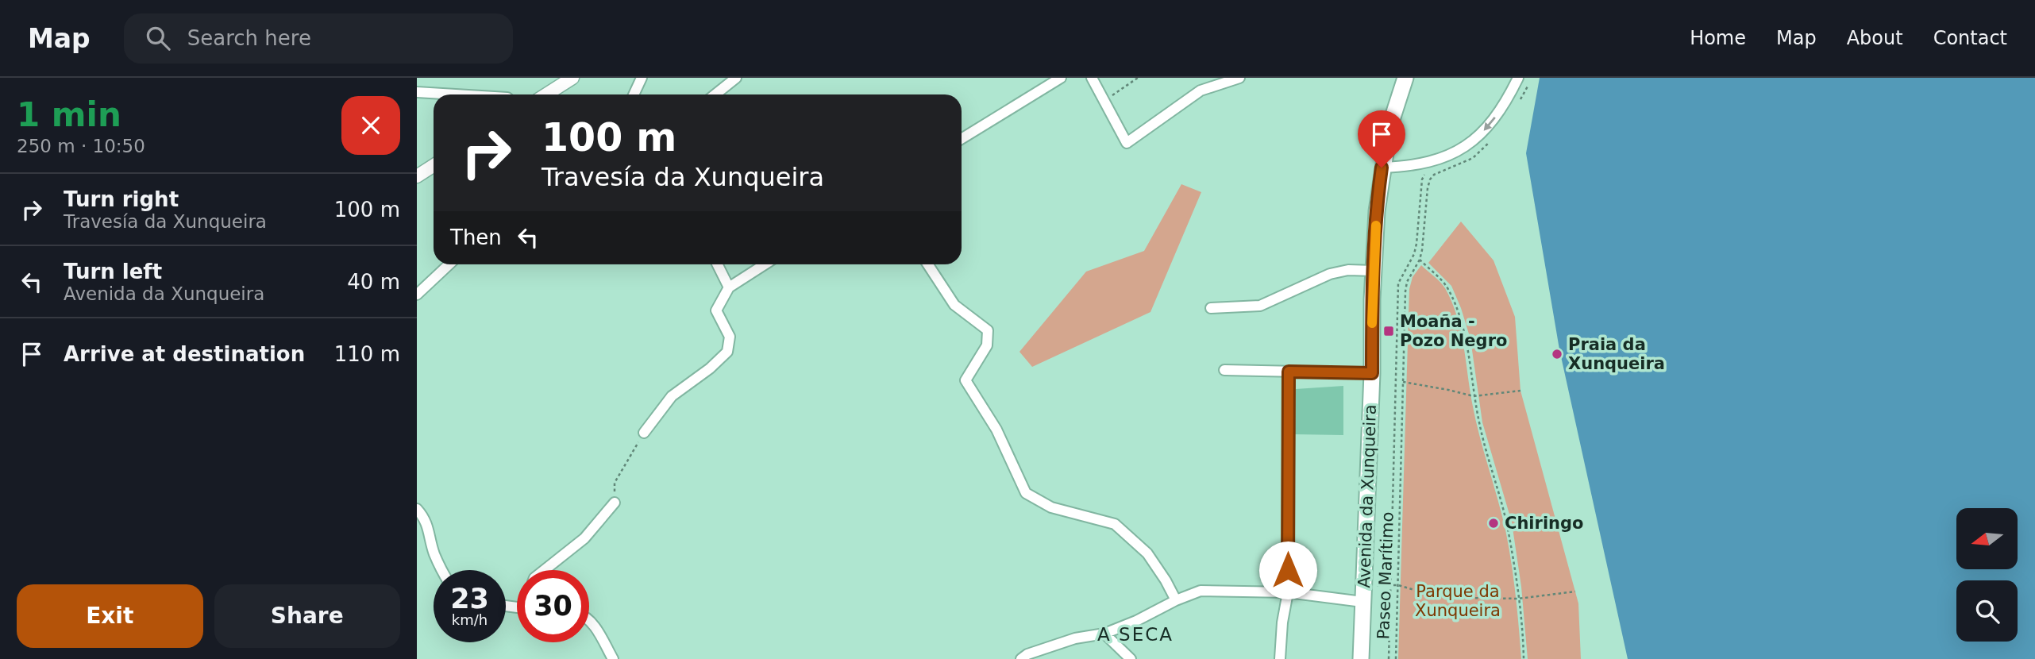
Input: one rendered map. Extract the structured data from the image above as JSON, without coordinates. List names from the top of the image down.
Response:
{
  "streets": {
    "main road": ["Avenida da Xunqueira"],
    "path": ["Paseo Marítimo"]
  },
  "districts": ["A SECA"],
  "parks": ["Parque da Xunqueira"],
  "places": {
    "transit": ["Moaña - Pozo Negro"],
    "other": ["Praia da Xunqueira", "Chiringo"]
  },
  "north": "left",
  "page": {
    "header": "Map",
    "search": "Search here",
    "nav": [
      "Home",
      "Map",
      "About",
      "Contact"
    ],
    "heading": ["1 min", "250 m · 10:50"],
    "turn": ["100 m", "Travesía da Xunqueira"],
    "list": [
      {
        "name": "Turn right",
        "note": "Travesía da Xunqueira",
        "value": "100 m"
      },
      {
        "name": "Turn left",
        "note": "Avenida da Xunqueira",
        "value": "40 m"
      },
      {
        "name": "Arrive at destination",
        "value": "110 m"
      }
    ],
    "then": "Then",
    "speed": "23 km/h",
    "limit": "30",
    "buttons": ["Exit", "Share"]
  }
}
